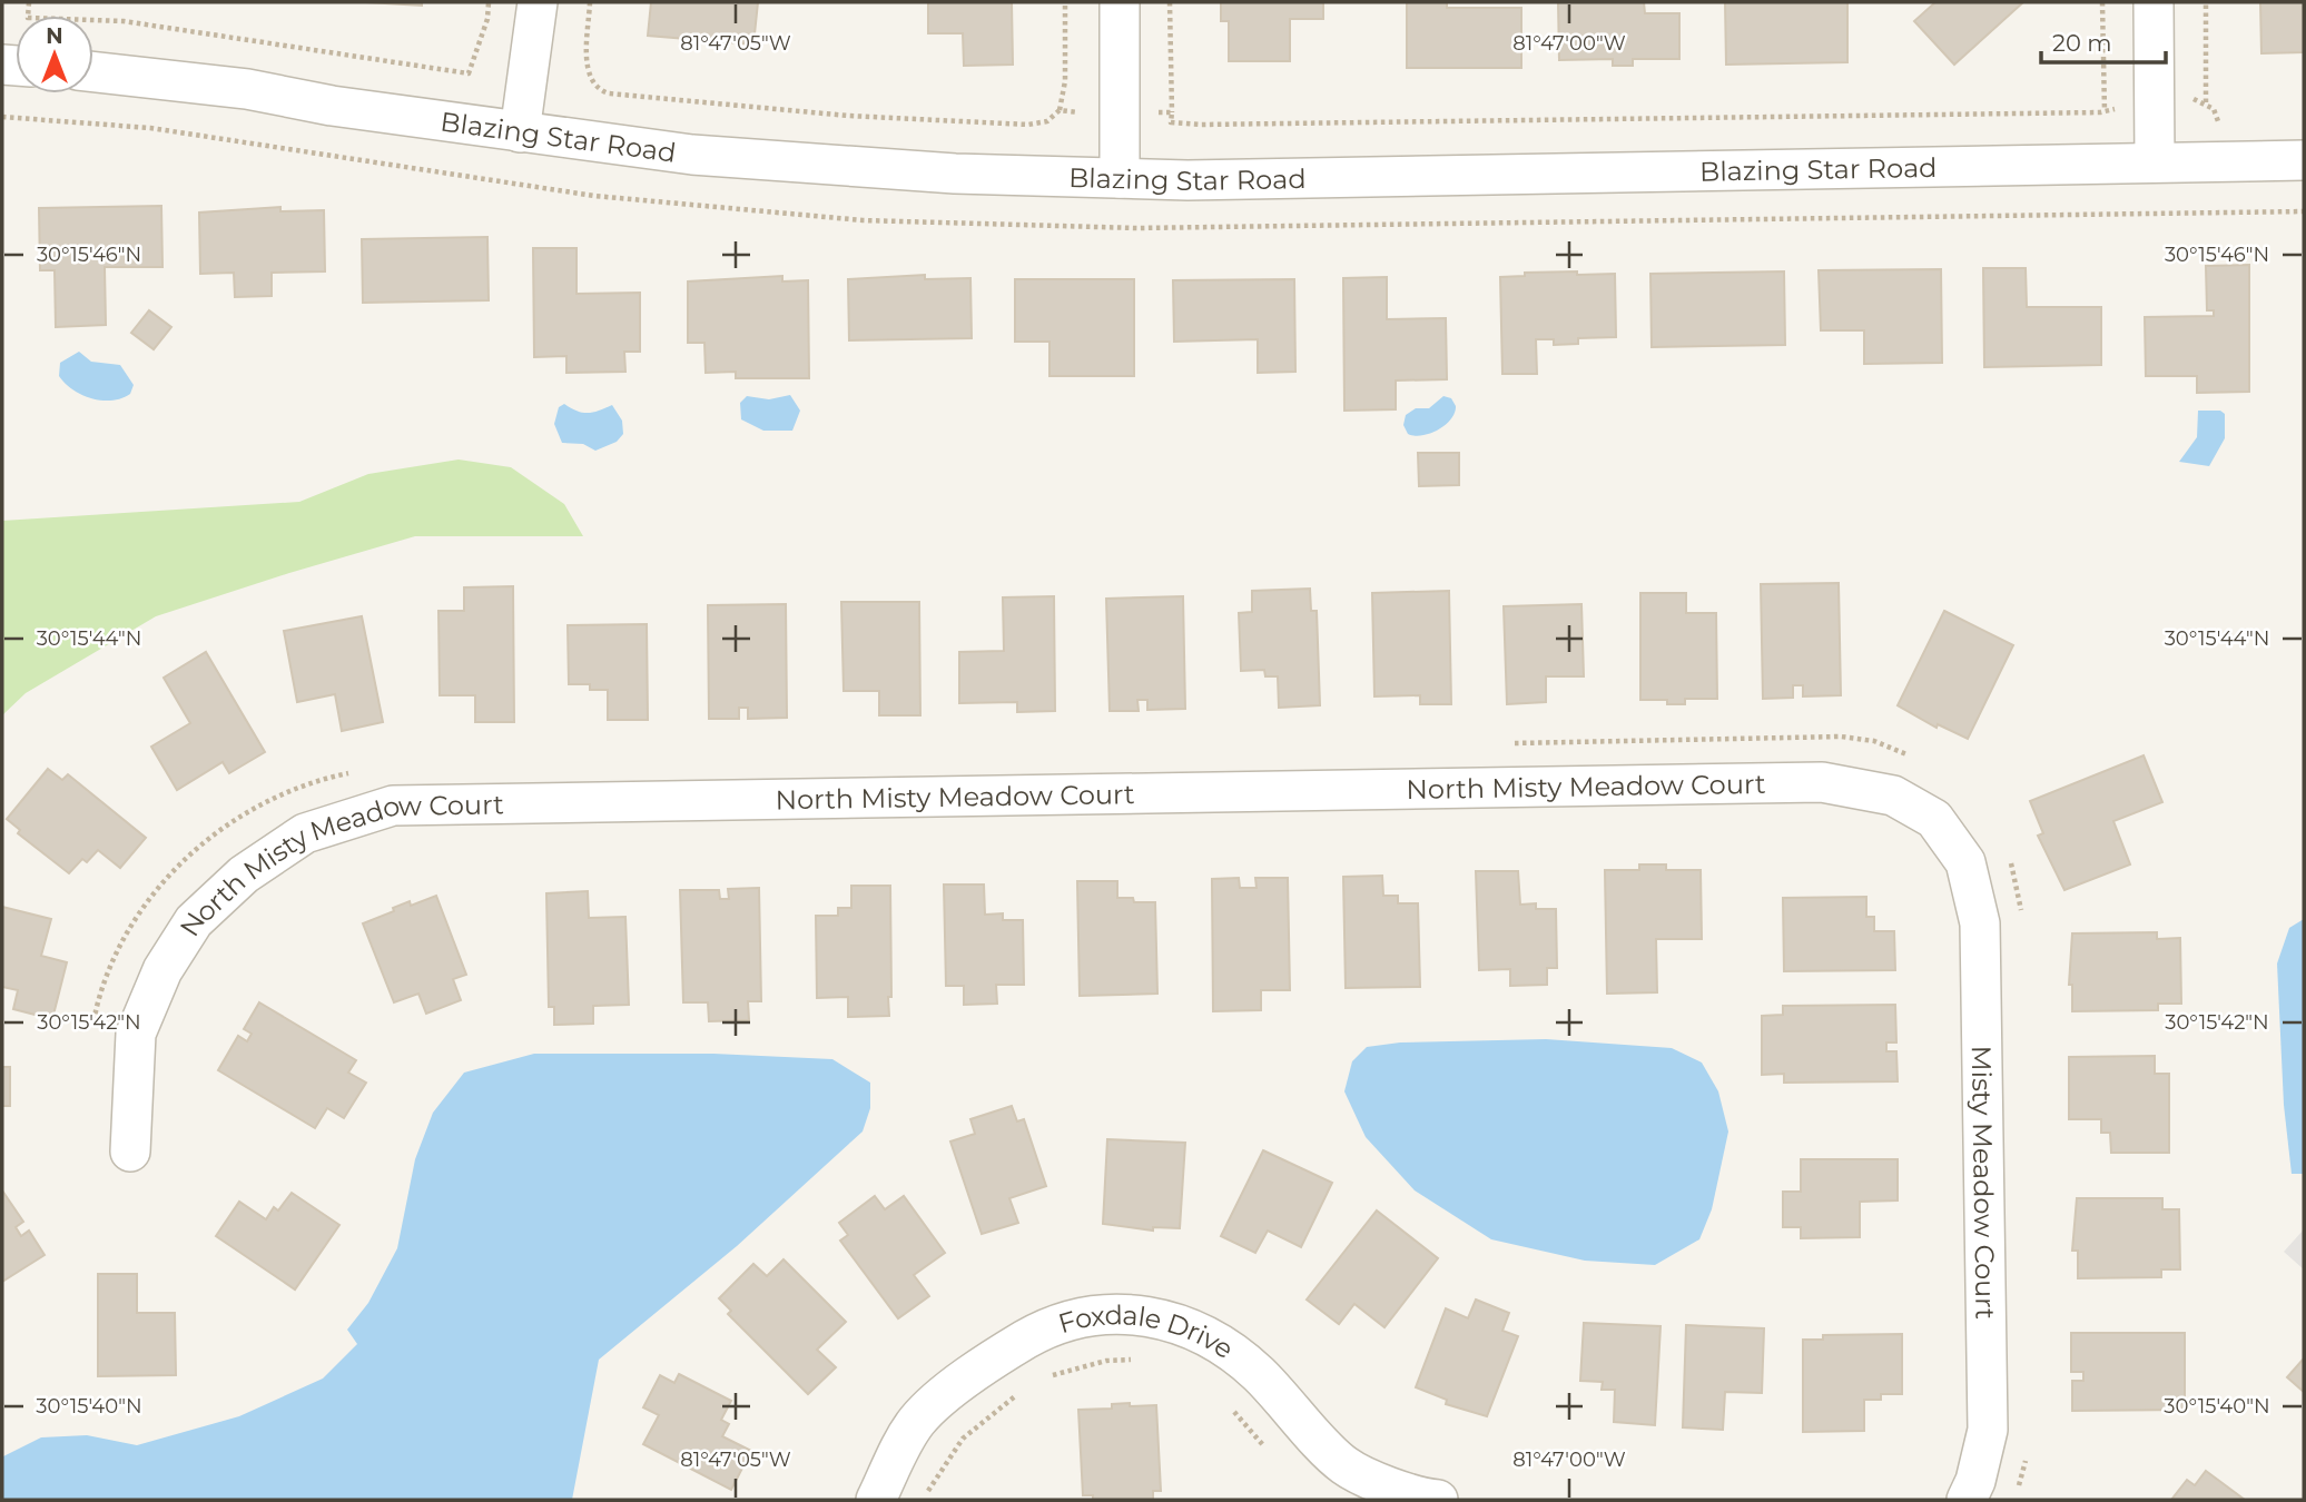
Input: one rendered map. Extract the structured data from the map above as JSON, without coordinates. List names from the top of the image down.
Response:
{
  "streets": {
    "street": [
      "Blazing Star Road",
      "North Misty Meadow Court",
      "Misty Meadow Court",
      "Foxdale Drive"
    ]
  },
  "crossings": [
    ["North Misty Meadow Court", "Misty Meadow Court"]
  ],
  "scale_bar": "20 m",
  "north": "top",
  "coordinates": [
    "81°47'05\"W",
    "81°47'00\"W",
    "30°15'46\"N",
    "30°15'44\"N",
    "30°15'42\"N",
    "30°15'40\"N"
  ]
}
